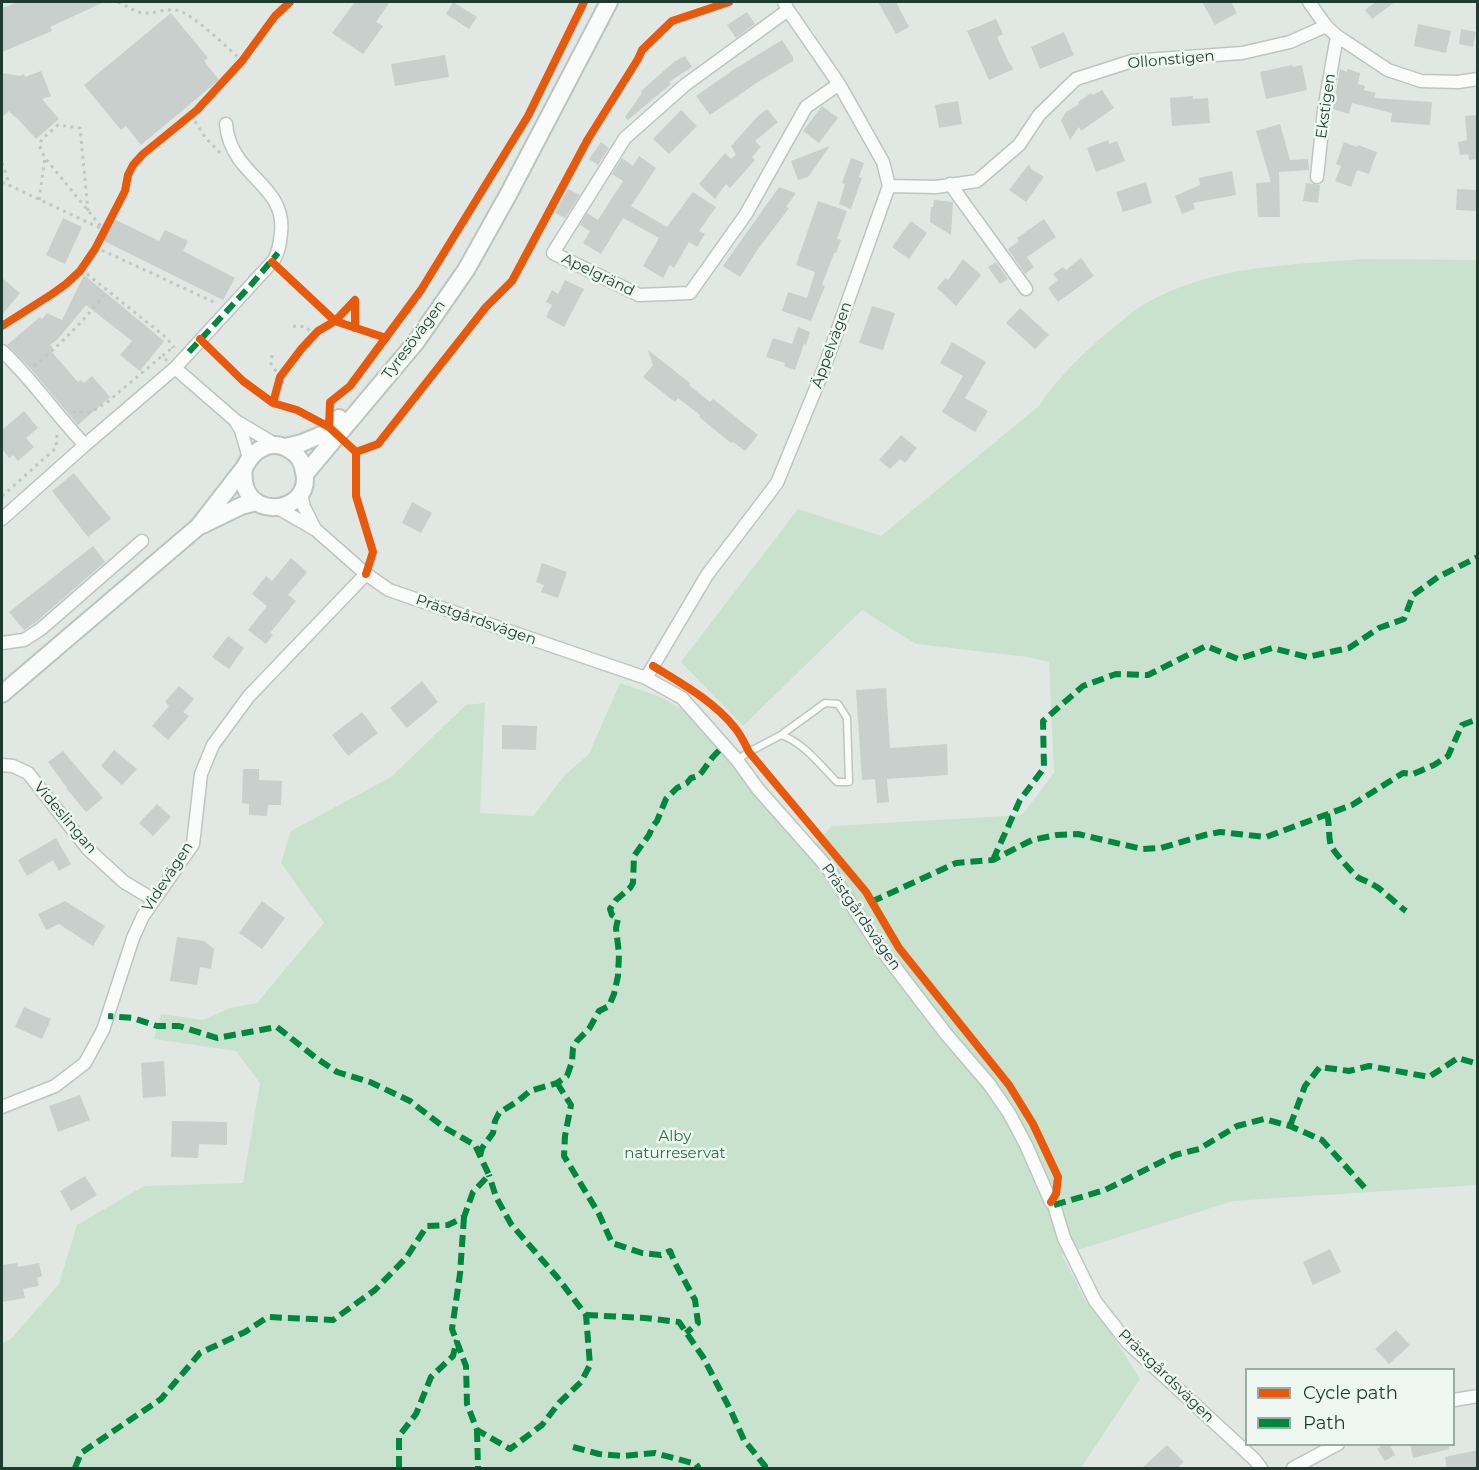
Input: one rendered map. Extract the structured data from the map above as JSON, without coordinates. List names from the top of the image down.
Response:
{
  "streets": {
    "main road": ["Tyresövägen"],
    "street": [
      "Ollonstigen",
      "Ekstigen",
      "Apelgränd",
      "Äppelvägen",
      "Prästgårdsvägen",
      "Videslingan",
      "Videvägen"
    ]
  },
  "crossings": [
    ["Ollonstigen", "Äppelvägen"],
    ["Tyresövägen", "Prästgårdsvägen"],
    ["Äppelvägen", "Prästgårdsvägen"],
    ["Prästgårdsvägen", "Videvägen"],
    ["Videslingan", "Videvägen"]
  ],
  "parks": ["Alby naturreservat"],
  "legend": ["Cycle path", "Path"]
}
